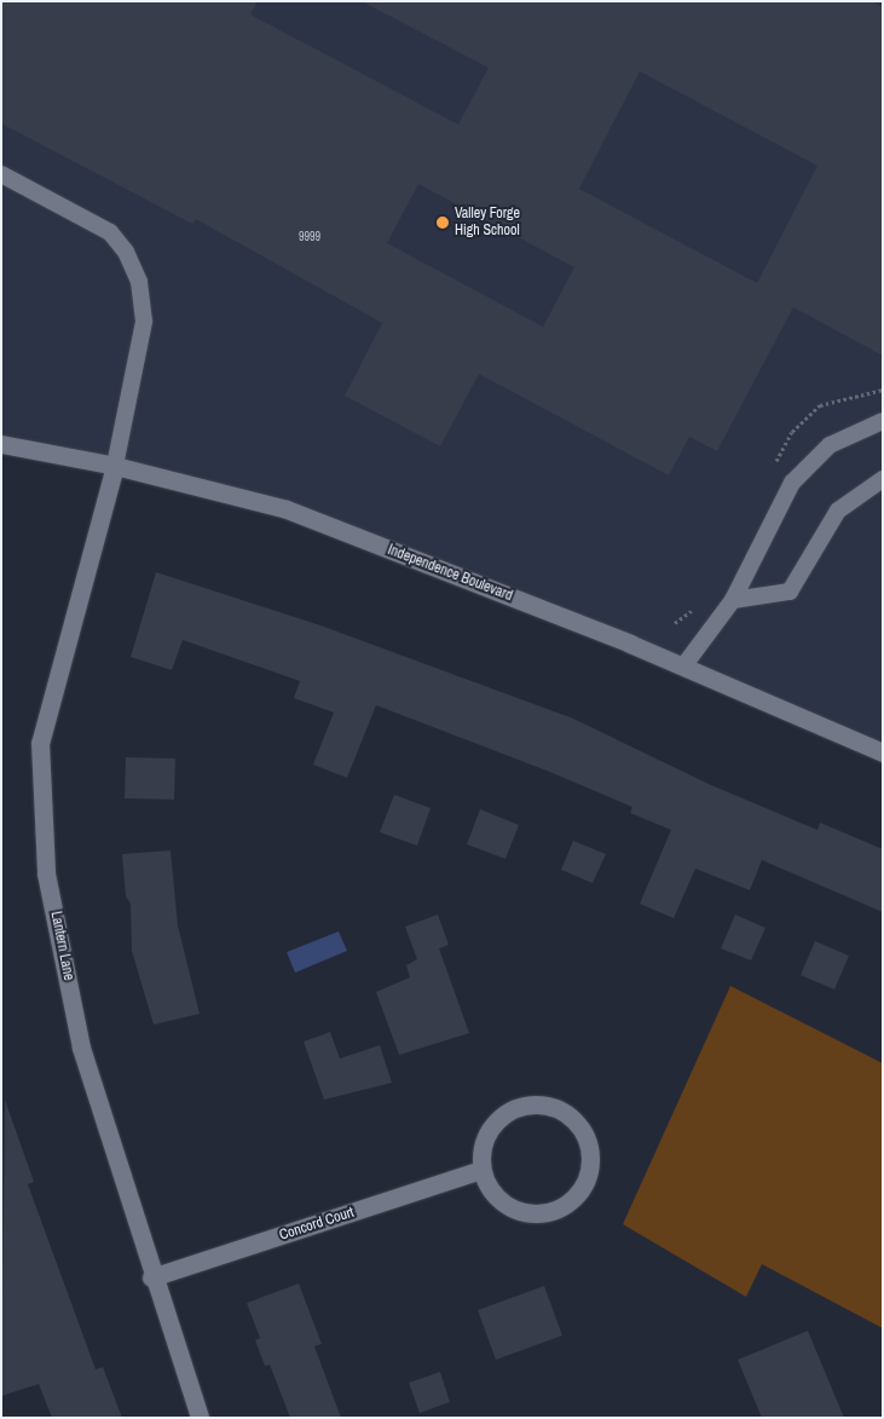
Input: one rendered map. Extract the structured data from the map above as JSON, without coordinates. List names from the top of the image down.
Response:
{
  "streets": {
    "street": ["Independence Boulevard", "Lantern Lane", "Concord Court"]
  },
  "crossings": [
    ["Independence Boulevard", "Lantern Lane"],
    ["Lantern Lane", "Concord Court"]
  ],
  "places": ["Valley Forge High School"],
  "house_numbers": ["9999"]
}
